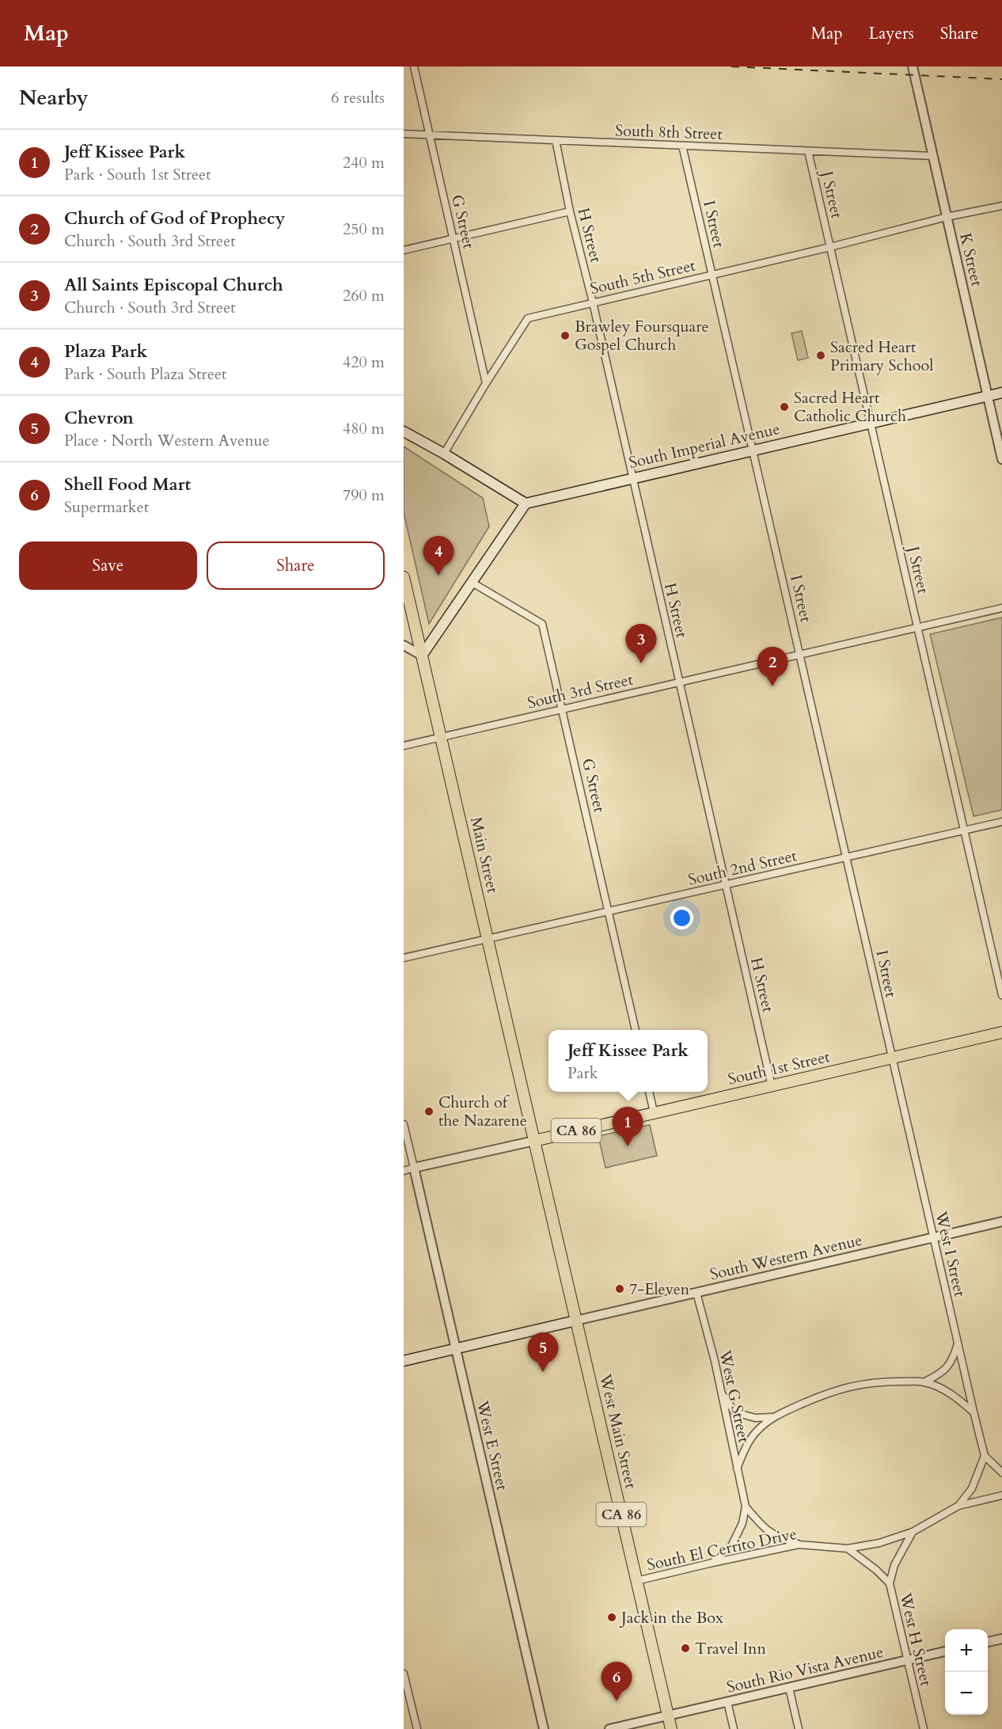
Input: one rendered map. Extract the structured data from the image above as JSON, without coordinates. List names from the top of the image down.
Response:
{
  "streets": {
    "main road": [
      "South Imperial Avenue",
      "Main Street",
      "South 1st Street",
      "CA 86",
      "West Main Street"
    ],
    "street": [
      "South 8th Street",
      "J Street",
      "G Street",
      "I Street",
      "H Street",
      "K Street",
      "South 5th Street",
      "South 3rd Street",
      "South 2nd Street",
      "West I Street",
      "South Western Avenue",
      "West G Street",
      "West E Street",
      "South El Cerrito Drive",
      "West H Street",
      "South Rio Vista Avenue"
    ]
  },
  "crossings": [
    ["South 8th Street", "J Street"],
    ["South 8th Street", "G Street"],
    ["South 8th Street", "I Street"],
    ["South 8th Street", "H Street"],
    ["South 8th Street", "K Street"],
    ["J Street", "South 5th Street"],
    ["J Street", "South Imperial Avenue"],
    ["J Street", "South 3rd Street"],
    ["J Street", "South 2nd Street"],
    ["G Street", "South 5th Street"],
    ["G Street", "South 3rd Street"],
    ["G Street", "South 2nd Street"],
    ["I Street", "South 5th Street"],
    ["I Street", "South Imperial Avenue"],
    ["I Street", "South 3rd Street"],
    ["I Street", "South 2nd Street"],
    ["I Street", "South 1st Street"],
    ["I Street", "West I Street"],
    ["H Street", "South 5th Street"],
    ["H Street", "South Imperial Avenue"],
    ["H Street", "South 3rd Street"],
    ["H Street", "South 2nd Street"],
    ["H Street", "South 1st Street"],
    ["K Street", "South 5th Street"],
    ["K Street", "South Imperial Avenue"],
    ["South 3rd Street", "Main Street"],
    ["Main Street", "South 2nd Street"],
    ["Main Street", "South 1st Street"],
    ["Main Street", "West Main Street"],
    ["South 1st Street", "West I Street"],
    ["South 1st Street", "West Main Street"],
    ["West I Street", "South Western Avenue"],
    ["South Western Avenue", "West G Street"],
    ["South Western Avenue", "West Main Street"],
    ["West G Street", "South El Cerrito Drive"],
    ["West Main Street", "South El Cerrito Drive"],
    ["West Main Street", "South Rio Vista Avenue"],
    ["South El Cerrito Drive", "West H Street"],
    ["West H Street", "South Rio Vista Avenue"]
  ],
  "places": [
    "Brawley Foursquare Gospel Church",
    "Sacred Heart Primary School",
    "Sacred Heart Catholic Church",
    "Church of the Nazarene",
    "7-Eleven",
    "Jack in the Box",
    "Travel Inn"
  ],
  "page": {
    "header": "Map",
    "nav": ["Map", "Layers", "Share"],
    "heading": ["Nearby", "6 results"],
    "list": [
      {
        "mark": "1",
        "name": "Jeff Kissee Park",
        "note": "Park · South 1st Street",
        "value": "240 m"
      },
      {
        "mark": "2",
        "name": "Church of God of Prophecy",
        "note": "Church · South 3rd Street",
        "value": "250 m"
      },
      {
        "mark": "3",
        "name": "All Saints Episcopal Church",
        "note": "Church · South 3rd Street",
        "value": "260 m"
      },
      {
        "mark": "4",
        "name": "Plaza Park",
        "note": "Park · South Plaza Street",
        "value": "420 m"
      },
      {
        "mark": "5",
        "name": "Chevron",
        "note": "Place · North Western Avenue",
        "value": "480 m"
      },
      {
        "mark": "6",
        "name": "Shell Food Mart",
        "note": "Supermarket",
        "value": "790 m"
      }
    ],
    "buttons": ["Save", "Share"],
    "pins": [
      "4",
      "3",
      "2",
      "1",
      "5",
      "6"
    ],
    "popup": ["Jeff Kissee Park", "Park"],
    "map_buttons": ["+", "−"]
  }
}
